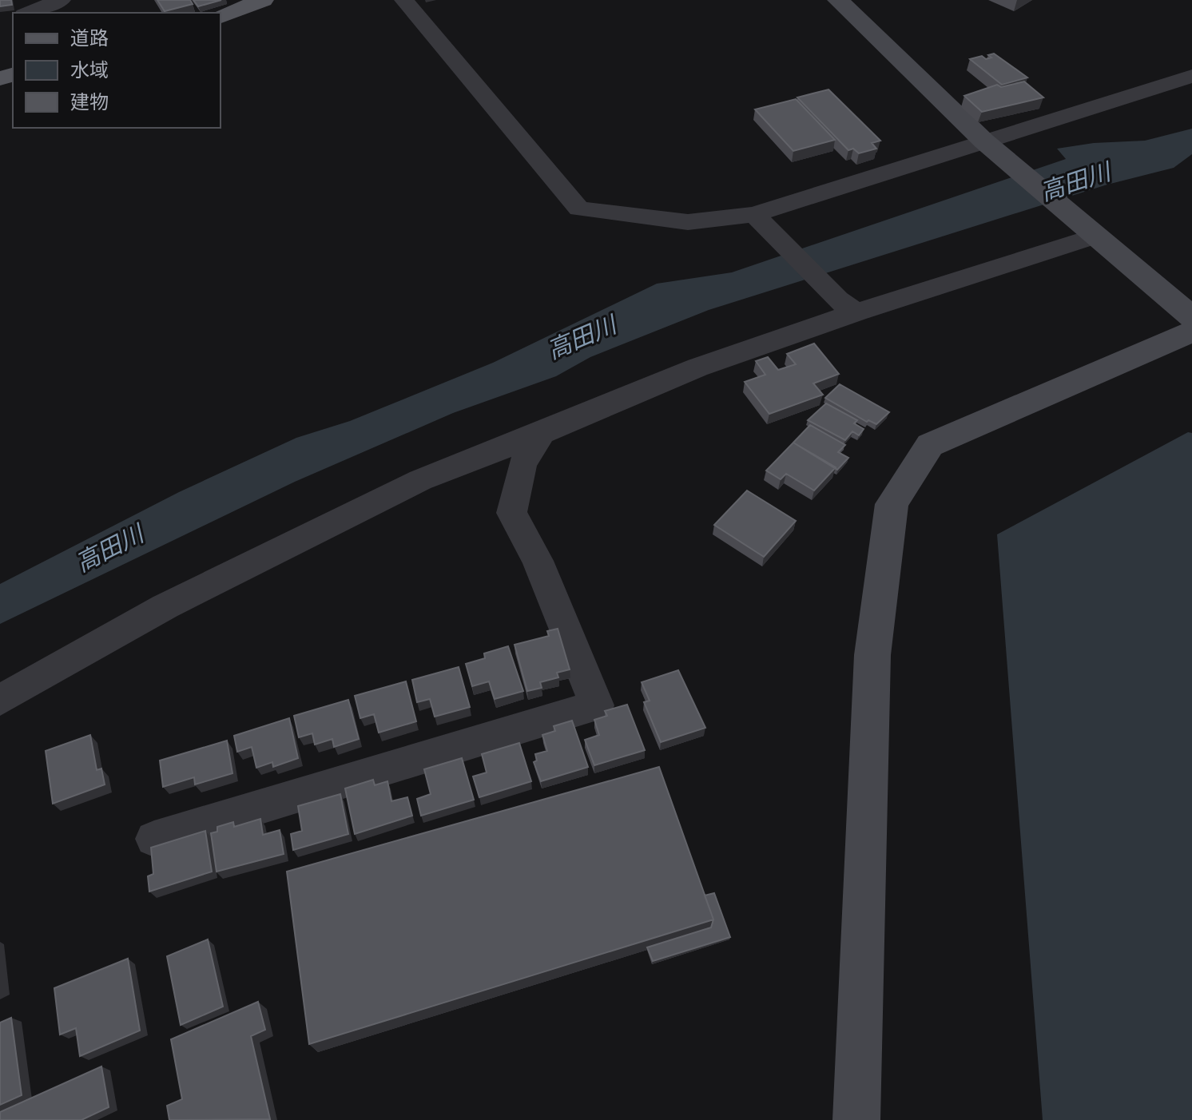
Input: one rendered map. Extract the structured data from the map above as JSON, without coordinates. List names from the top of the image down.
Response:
{
  "water": ["高田川"],
  "legend": ["道路", "水域", "建物"]
}
